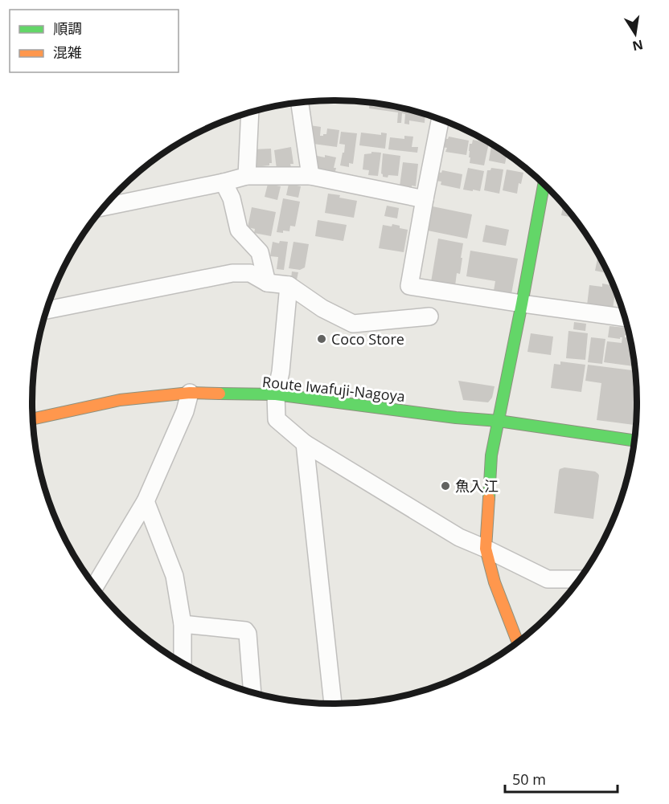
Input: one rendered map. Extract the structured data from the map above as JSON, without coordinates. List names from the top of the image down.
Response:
{
  "streets": {
    "main road": ["Route Iwafuji-Nagoya"]
  },
  "places": ["Coco Store", "魚入江"],
  "legend": ["順調", "混雑"],
  "scale_bar": "50 m",
  "north": "bottom"
}
